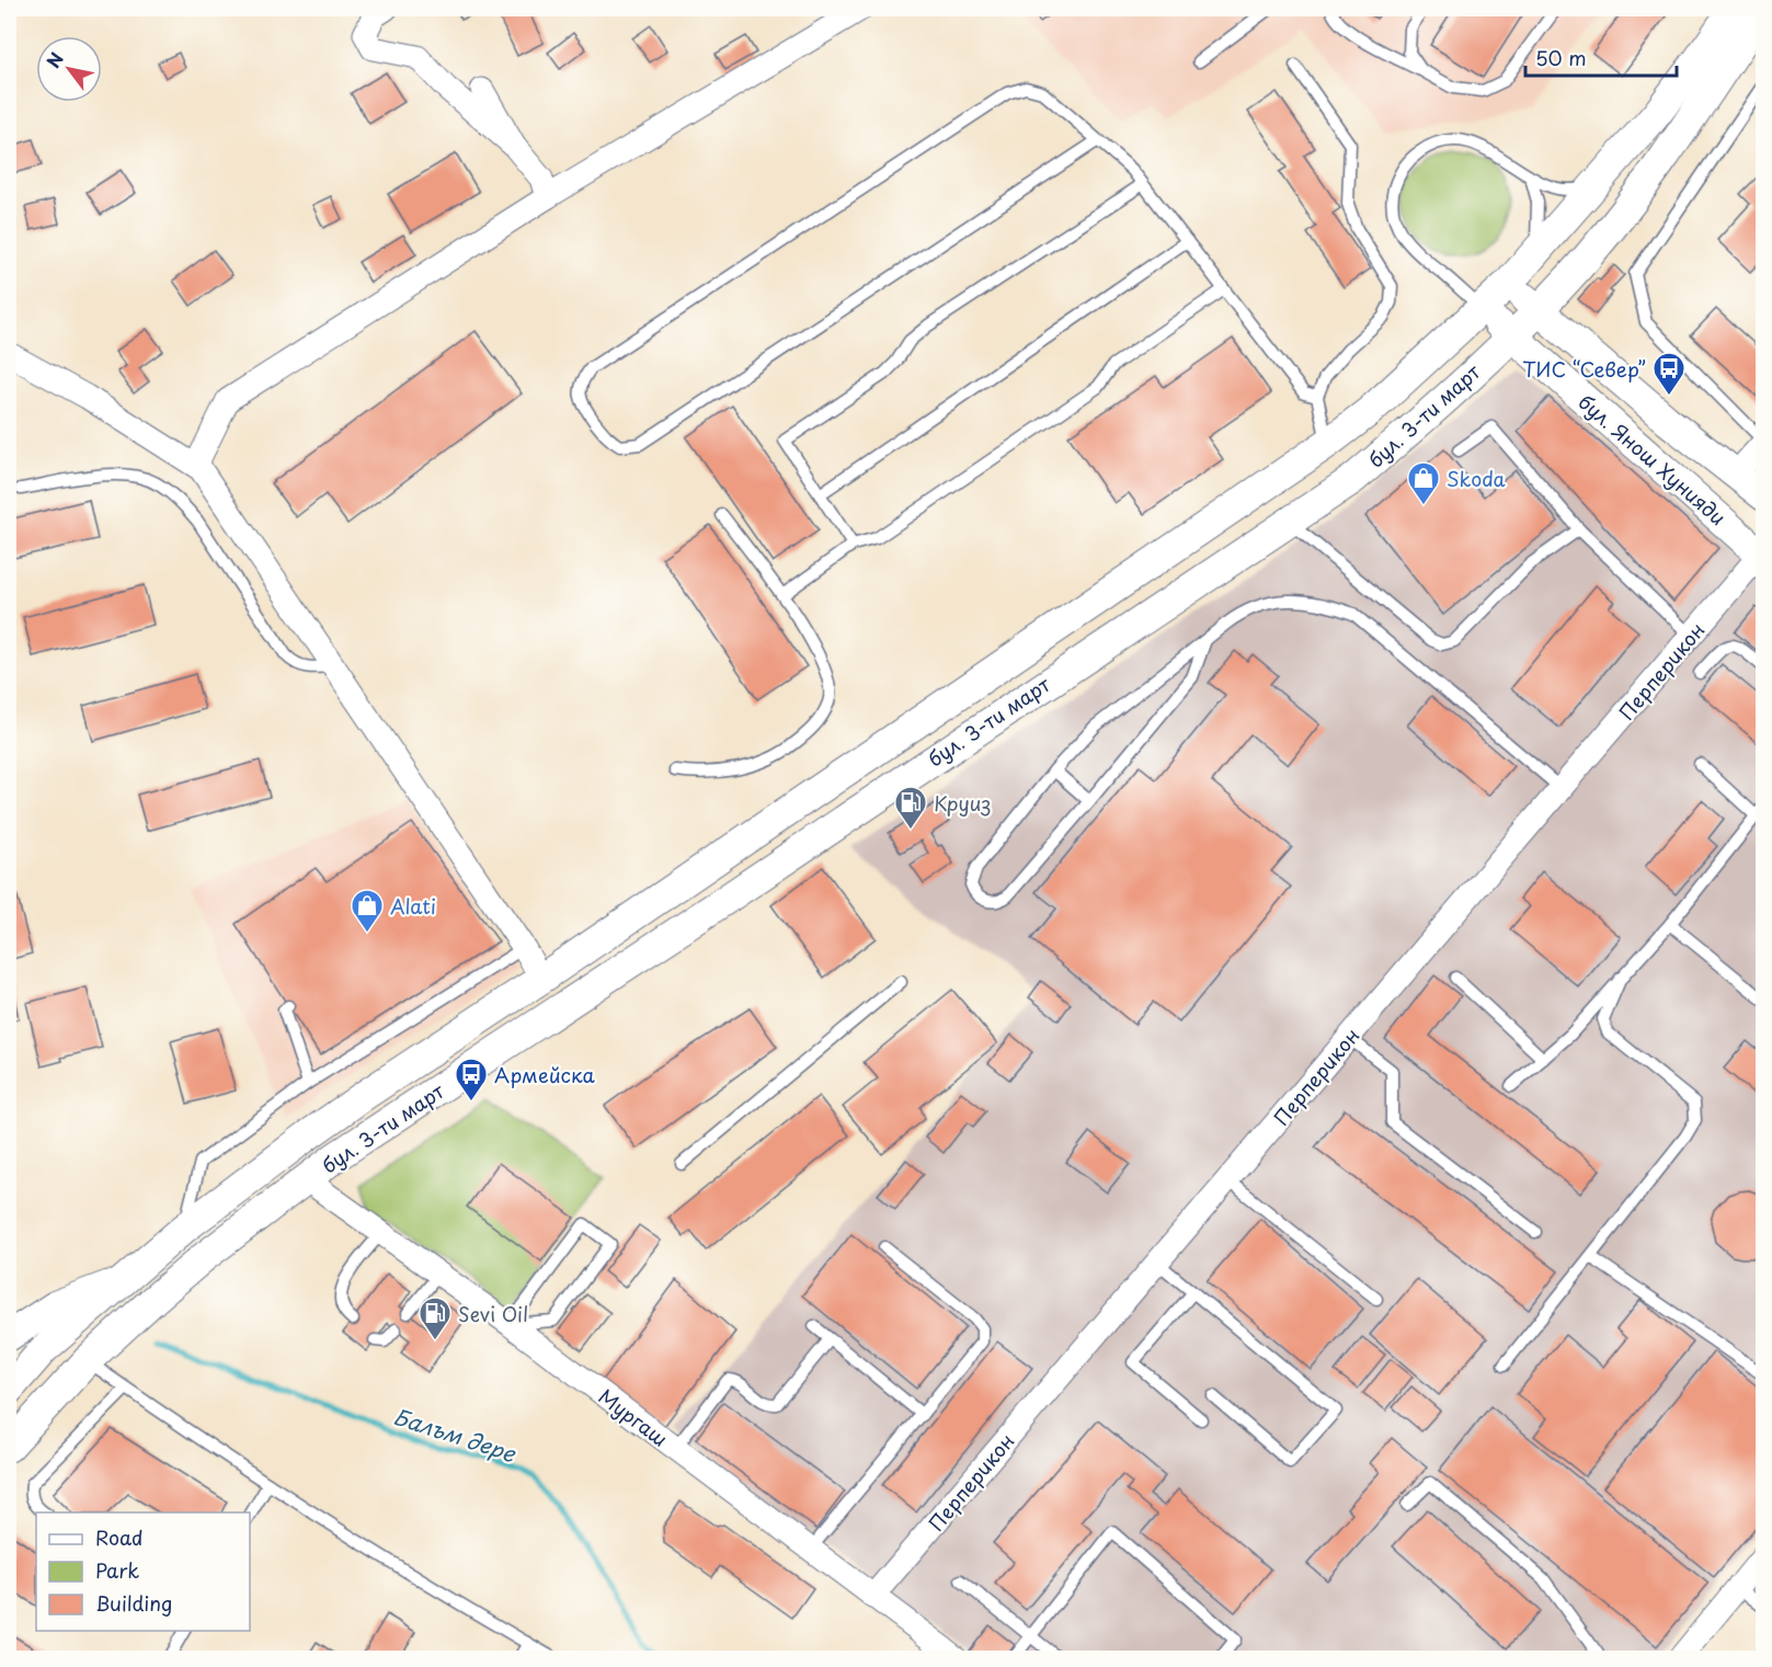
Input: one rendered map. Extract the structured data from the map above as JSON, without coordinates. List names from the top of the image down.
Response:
{
  "streets": {
    "street": [
      "бул. 3-ти март",
      "бул. Янош Хунияди",
      "Перперикон",
      "Мургаш"
    ]
  },
  "crossings": [
    ["бул. 3-ти март", "бул. Янош Хунияди"],
    ["бул. 3-ти март", "Мургаш"],
    ["бул. Янош Хунияди", "Перперикон"],
    ["Перперикон", "Мургаш"]
  ],
  "water": ["Балъм дере"],
  "places": {
    "bus stop": ["ТИС “Север”", "Армейска"],
    "shop": ["Skoda", "Alati"],
    "fuel station": ["Круиз", "Sevi Oil"]
  },
  "legend": ["Road", "Park", "Building"],
  "scale_bar": "50 m",
  "north": "top left"
}
